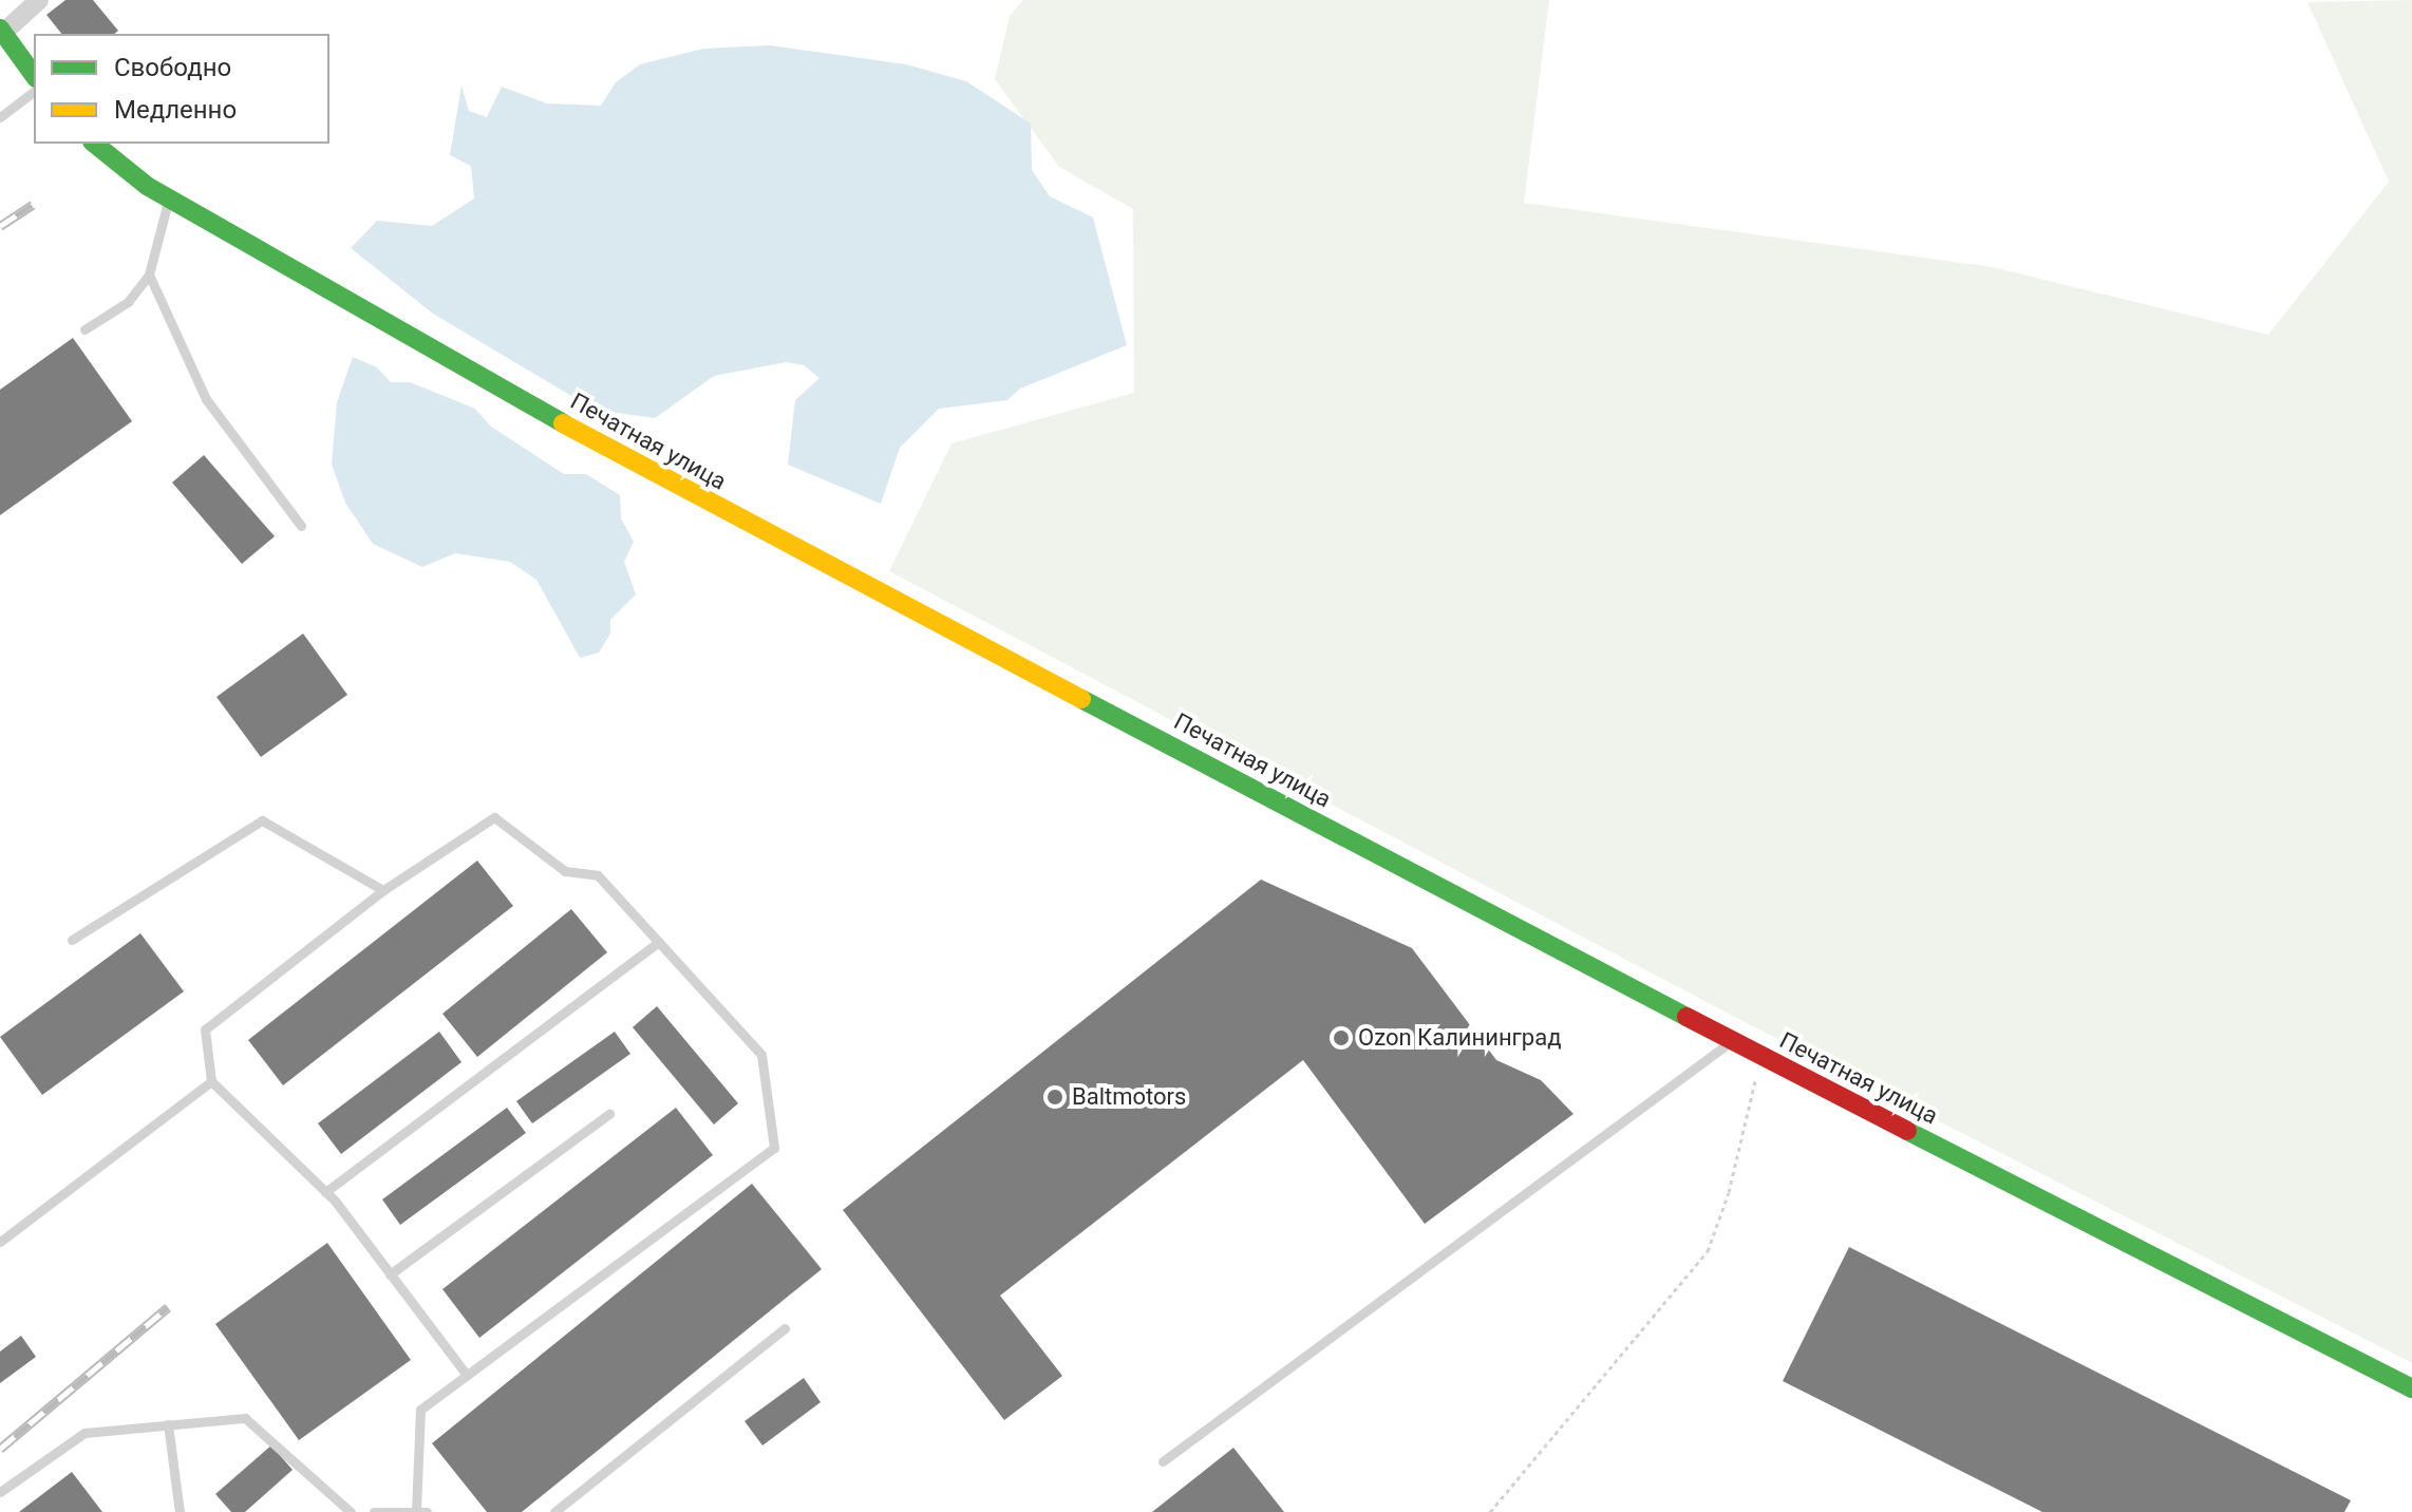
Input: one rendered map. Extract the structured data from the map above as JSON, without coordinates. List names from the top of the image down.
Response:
{
  "streets": {
    "street": ["Печатная улица"]
  },
  "places": ["Ozon Калининград", "Baltmotors"],
  "legend": ["Свободно", "Медленно"]
}
